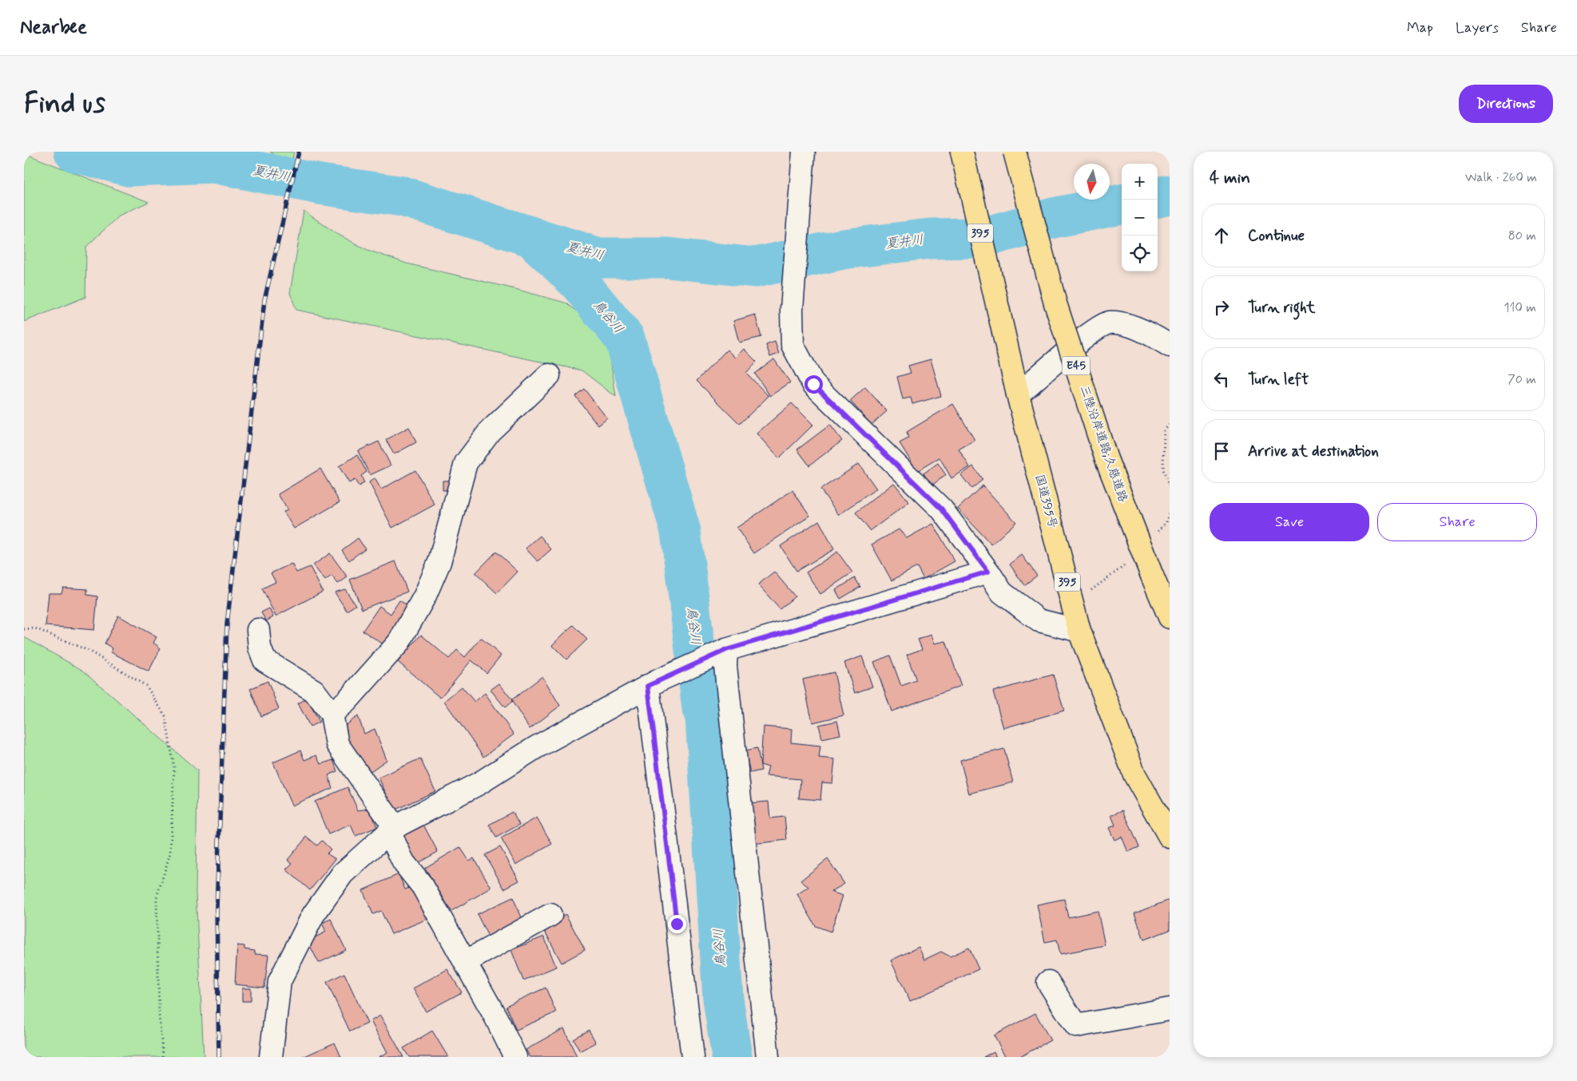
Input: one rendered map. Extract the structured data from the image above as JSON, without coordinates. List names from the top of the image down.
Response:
{
  "streets": {
    "highway": [
      "395",
      "E45",
      "三陸沿岸道路;久慈道路",
      "国道395号"
    ]
  },
  "water": ["夏井川", "鳥谷川"],
  "north": "bottom",
  "page": {
    "header": "Nearbee",
    "nav": ["Map", "Layers", "Share"],
    "buttons": [
      "Directions",
      ["Save", "Share"]
    ],
    "title": "Find us",
    "heading": ["4 min", "Walk · 260 m"],
    "map_buttons": ["+", "−"],
    "list": [
      ["Continue", "80 m"],
      ["Turn right", "110 m"],
      ["Turn left", "70 m"],
      "Arrive at destination"
    ]
  }
}
